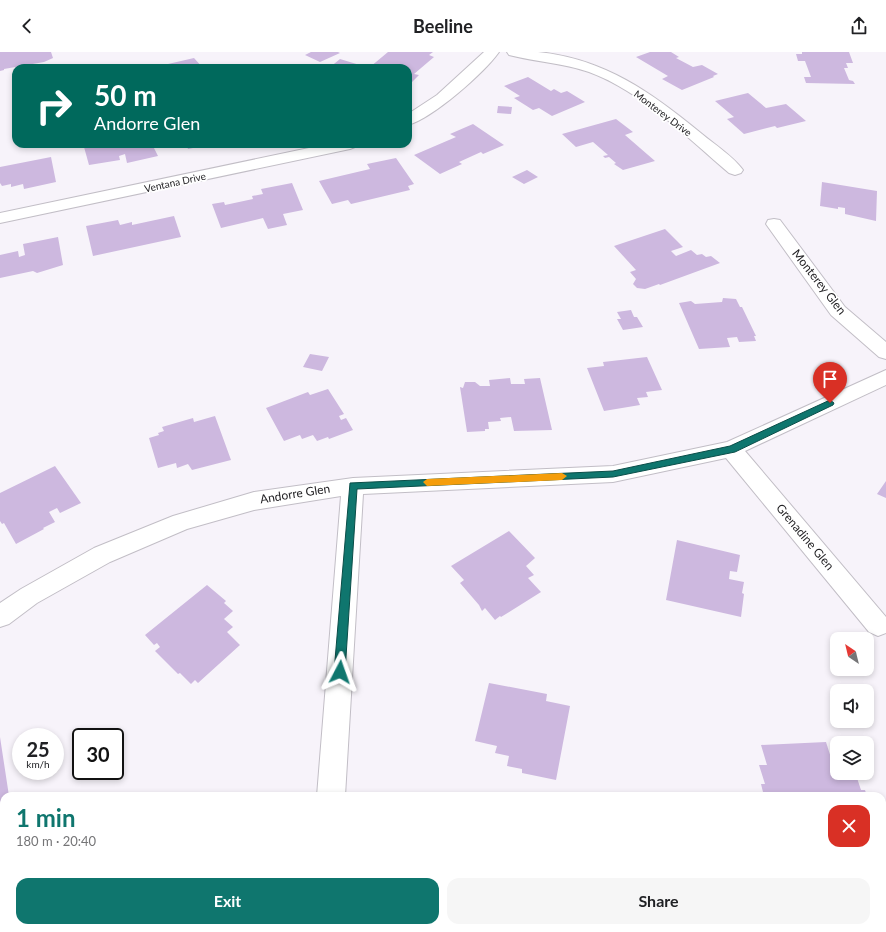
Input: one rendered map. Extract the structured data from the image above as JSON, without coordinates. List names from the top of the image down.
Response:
{
  "streets": {
    "street": [
      "Monterey Drive",
      "Ventana Drive",
      "Monterey Glen",
      "Andorre Glen",
      "Grenadine Glen"
    ]
  },
  "crossings": [
    ["Andorre Glen", "Grenadine Glen"]
  ],
  "north": "top left",
  "page": {
    "header": "Beeline",
    "turn": ["50 m", "Andorre Glen"],
    "speed": "25 km/h",
    "limit": "30",
    "heading": ["1 min", "180 m · 20:40"],
    "buttons": ["Exit", "Share"]
  }
}
